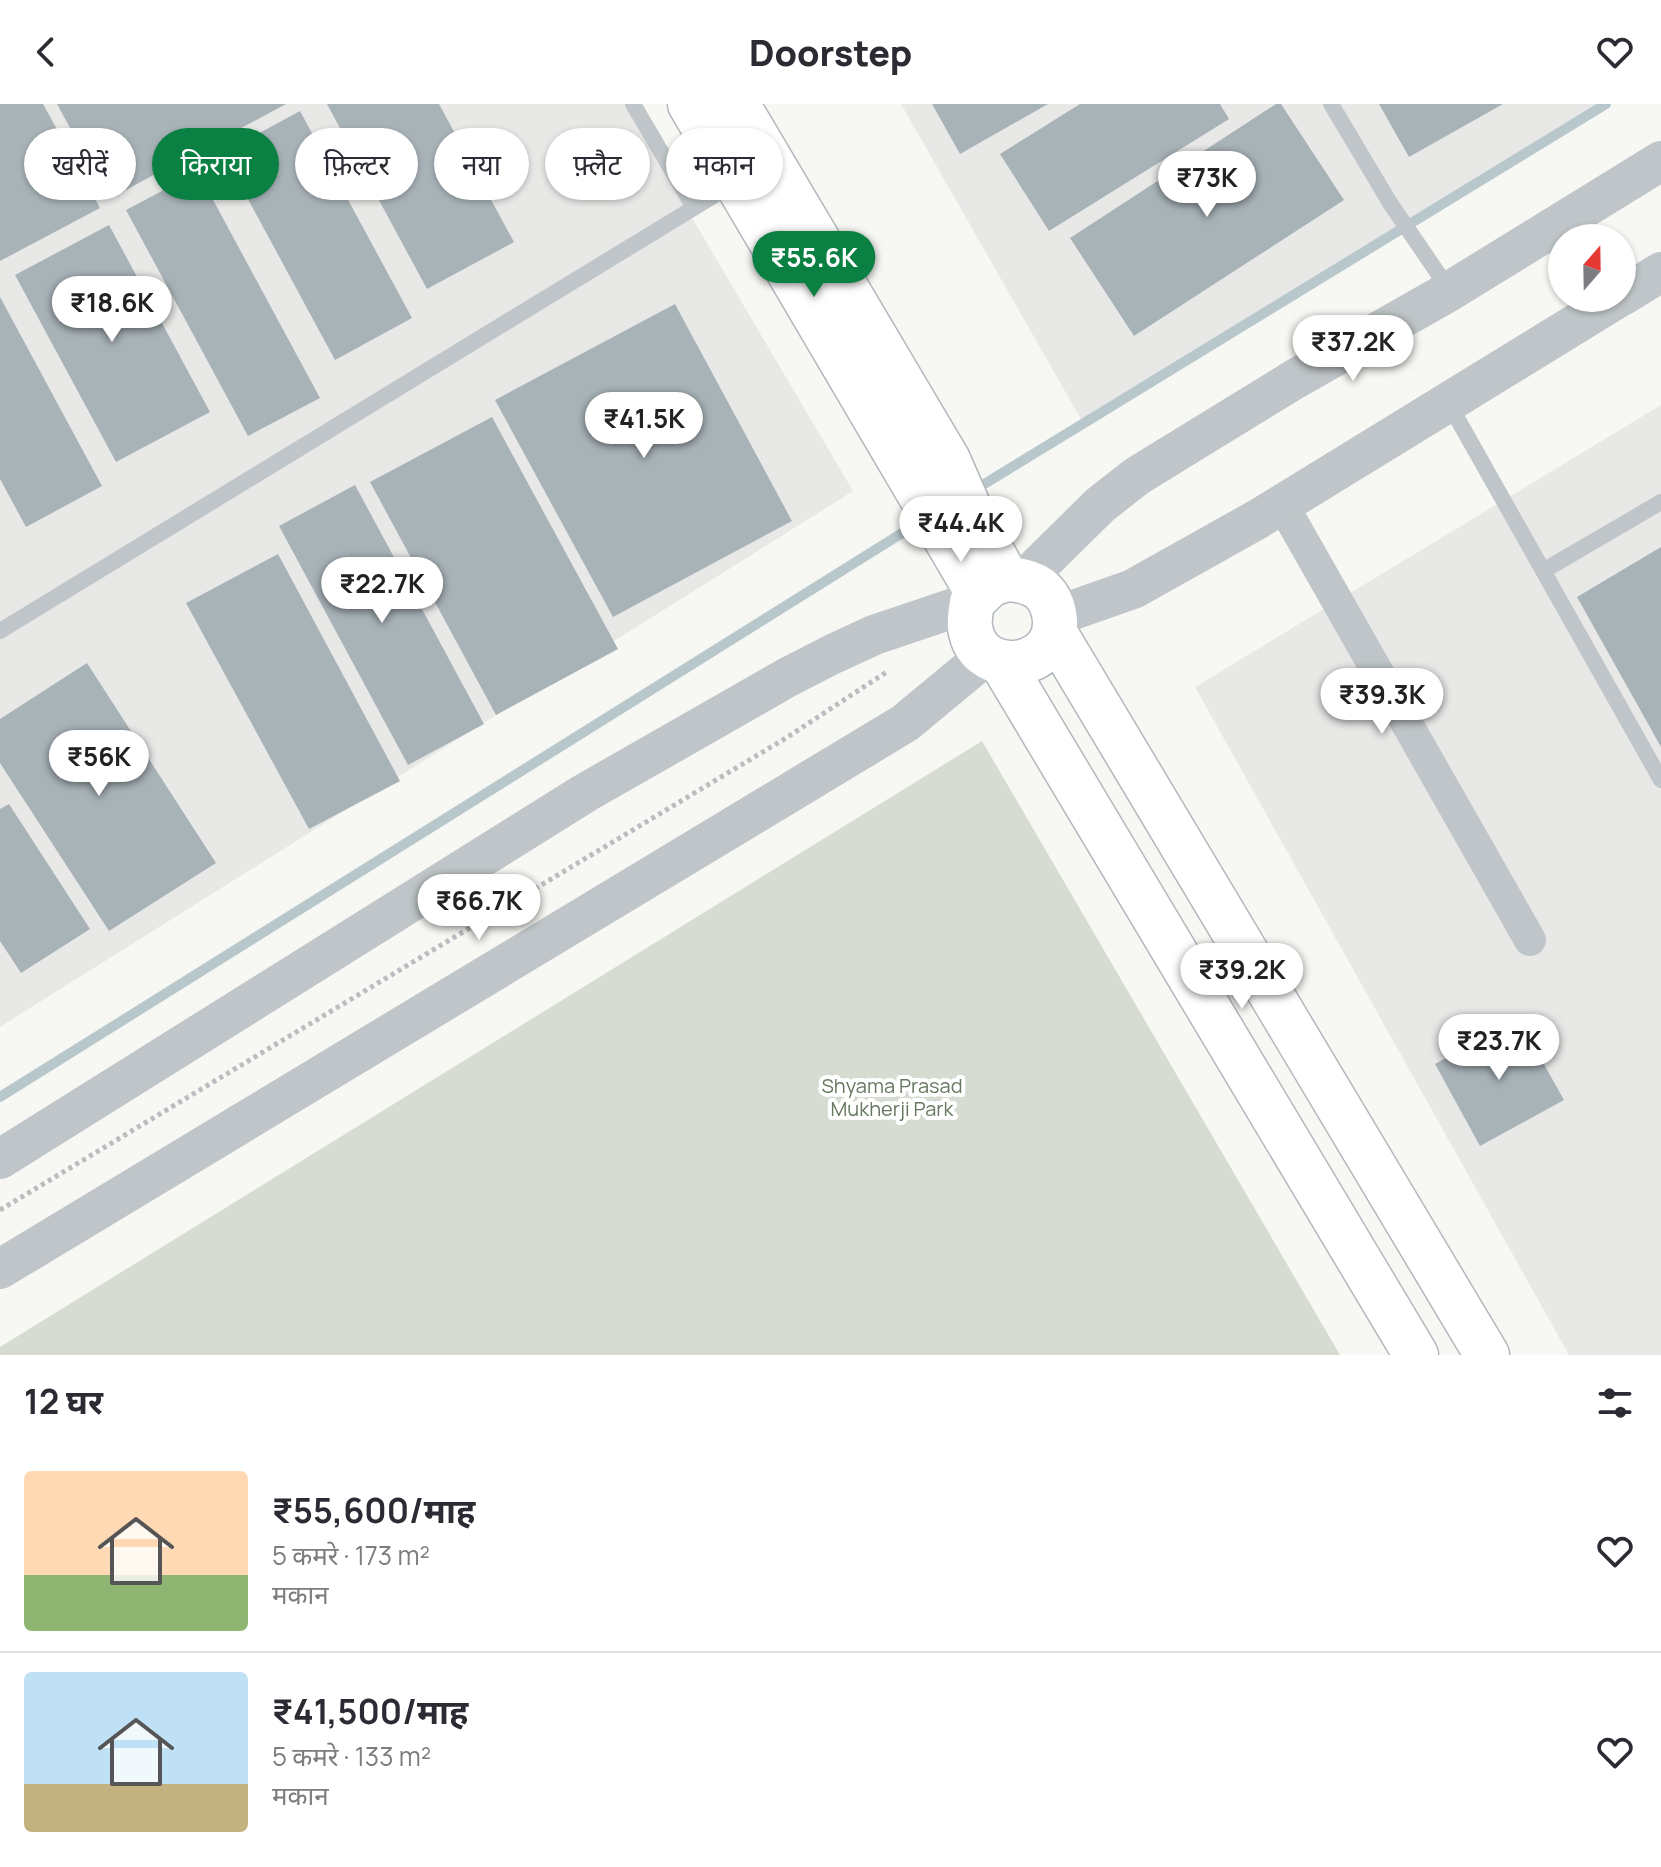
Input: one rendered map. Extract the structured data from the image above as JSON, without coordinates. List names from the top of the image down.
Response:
{
  "parks": ["Shyama Prasad Mukherji Park"],
  "north": "top",
  "page": {
    "header": "Doorstep",
    "chip": [
      "खरीदें",
      "किराया",
      "फ़िल्टर",
      "नया",
      "फ़्लैट",
      "मकान"
    ],
    "price": [
      "₹73K",
      "₹55.6K",
      "₹18.6K",
      "₹37.2K",
      "₹41.5K",
      "₹44.4K",
      "₹22.7K",
      "₹39.3K",
      "₹56K",
      "₹66.7K",
      "₹39.2K",
      "₹23.7K"
    ],
    "heading": "12 घर",
    "list": [
      {
        "name": "₹55,600/माह",
        "note": "5 कमरे · 173 m² · मकान"
      },
      {
        "name": "₹41,500/माह",
        "note": "5 कमरे · 133 m² · मकान"
      }
    ]
  }
}
